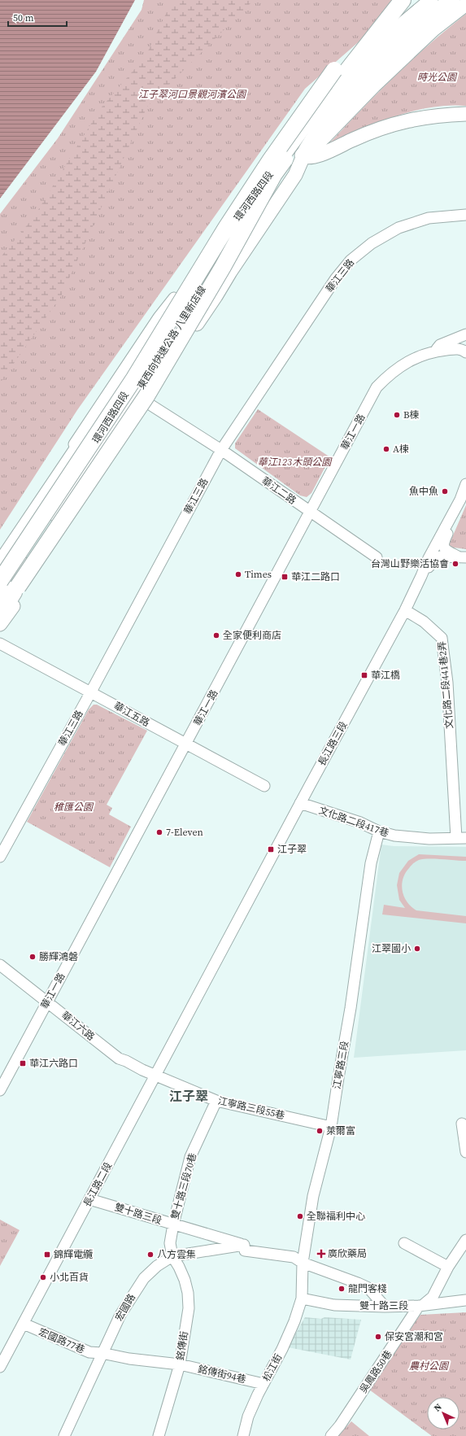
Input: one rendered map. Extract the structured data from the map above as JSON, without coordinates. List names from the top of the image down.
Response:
{
  "streets": {
    "highway": ["東西向快速公路 八里新店線"],
    "main road": ["環河西路四段"],
    "street": [
      "華江三路",
      "華江一路",
      "華江二路",
      "文化路二段441巷2弄",
      "華江五路",
      "長江路三段",
      "文化路二段417巷",
      "華江六路",
      "江寧路三段",
      "江寧路三段55巷",
      "長江路二段",
      "雙十路三段70巷",
      "雙十路三段",
      "宏國路",
      "宏國路77巷",
      "銘傳街",
      "松江街",
      "吳鳳路50巷",
      "銘傳街94巷"
    ]
  },
  "crossings": [
    ["環河西路四段", "東西向快速公路 八里新店線"],
    ["環河西路四段", "華江二路"],
    ["華江三路", "華江二路"],
    ["華江三路", "華江五路"],
    ["華江一路", "華江二路"],
    ["華江一路", "華江五路"],
    ["華江一路", "華江六路"],
    ["文化路二段441巷2弄", "長江路三段"],
    ["文化路二段441巷2弄", "文化路二段417巷"],
    ["長江路三段", "文化路二段417巷"],
    ["長江路三段", "長江路二段"],
    ["文化路二段417巷", "江寧路三段"],
    ["華江六路", "江寧路三段55巷"],
    ["華江六路", "長江路二段"],
    ["江寧路三段", "江寧路三段55巷"],
    ["江寧路三段", "雙十路三段"],
    ["江寧路三段", "松江街"],
    ["江寧路三段55巷", "長江路二段"],
    ["江寧路三段55巷", "雙十路三段70巷"],
    ["長江路二段", "雙十路三段"],
    ["長江路二段", "宏國路77巷"],
    ["雙十路三段70巷", "雙十路三段"],
    ["雙十路三段70巷", "宏國路"],
    ["雙十路三段70巷", "銘傳街"],
    ["雙十路三段", "宏國路"],
    ["雙十路三段", "松江街"],
    ["雙十路三段", "吳鳳路50巷"],
    ["宏國路", "宏國路77巷"],
    ["宏國路", "銘傳街"],
    ["宏國路77巷", "銘傳街"],
    ["宏國路77巷", "銘傳街94巷"],
    ["銘傳街", "銘傳街94巷"],
    ["松江街", "銘傳街94巷"]
  ],
  "districts": ["江子翠"],
  "parks": [
    "時光公園",
    "江子翠河口景觀河濱公園",
    "華江123木頭公園",
    "稚匯公園",
    "農村公園"
  ],
  "places": {
    "other": [
      "B棟",
      "A棟",
      "魚中魚",
      "台灣山野樂活協會",
      "Times",
      "全家便利商店",
      "7-Eleven",
      "江翠國小",
      "勝輝鴻磐",
      "萊爾富",
      "全聯福利中心",
      "八方雲集",
      "小北百貨",
      "龍門客棧",
      "保安宮潮和宮"
    ],
    "transit": [
      "華江二路口",
      "華江橋",
      "江子翠",
      "華江六路口",
      "錦輝電纜"
    ],
    "health": ["廣欣藥局"]
  },
  "scale_bar": "50 m",
  "north": "top left"
}
